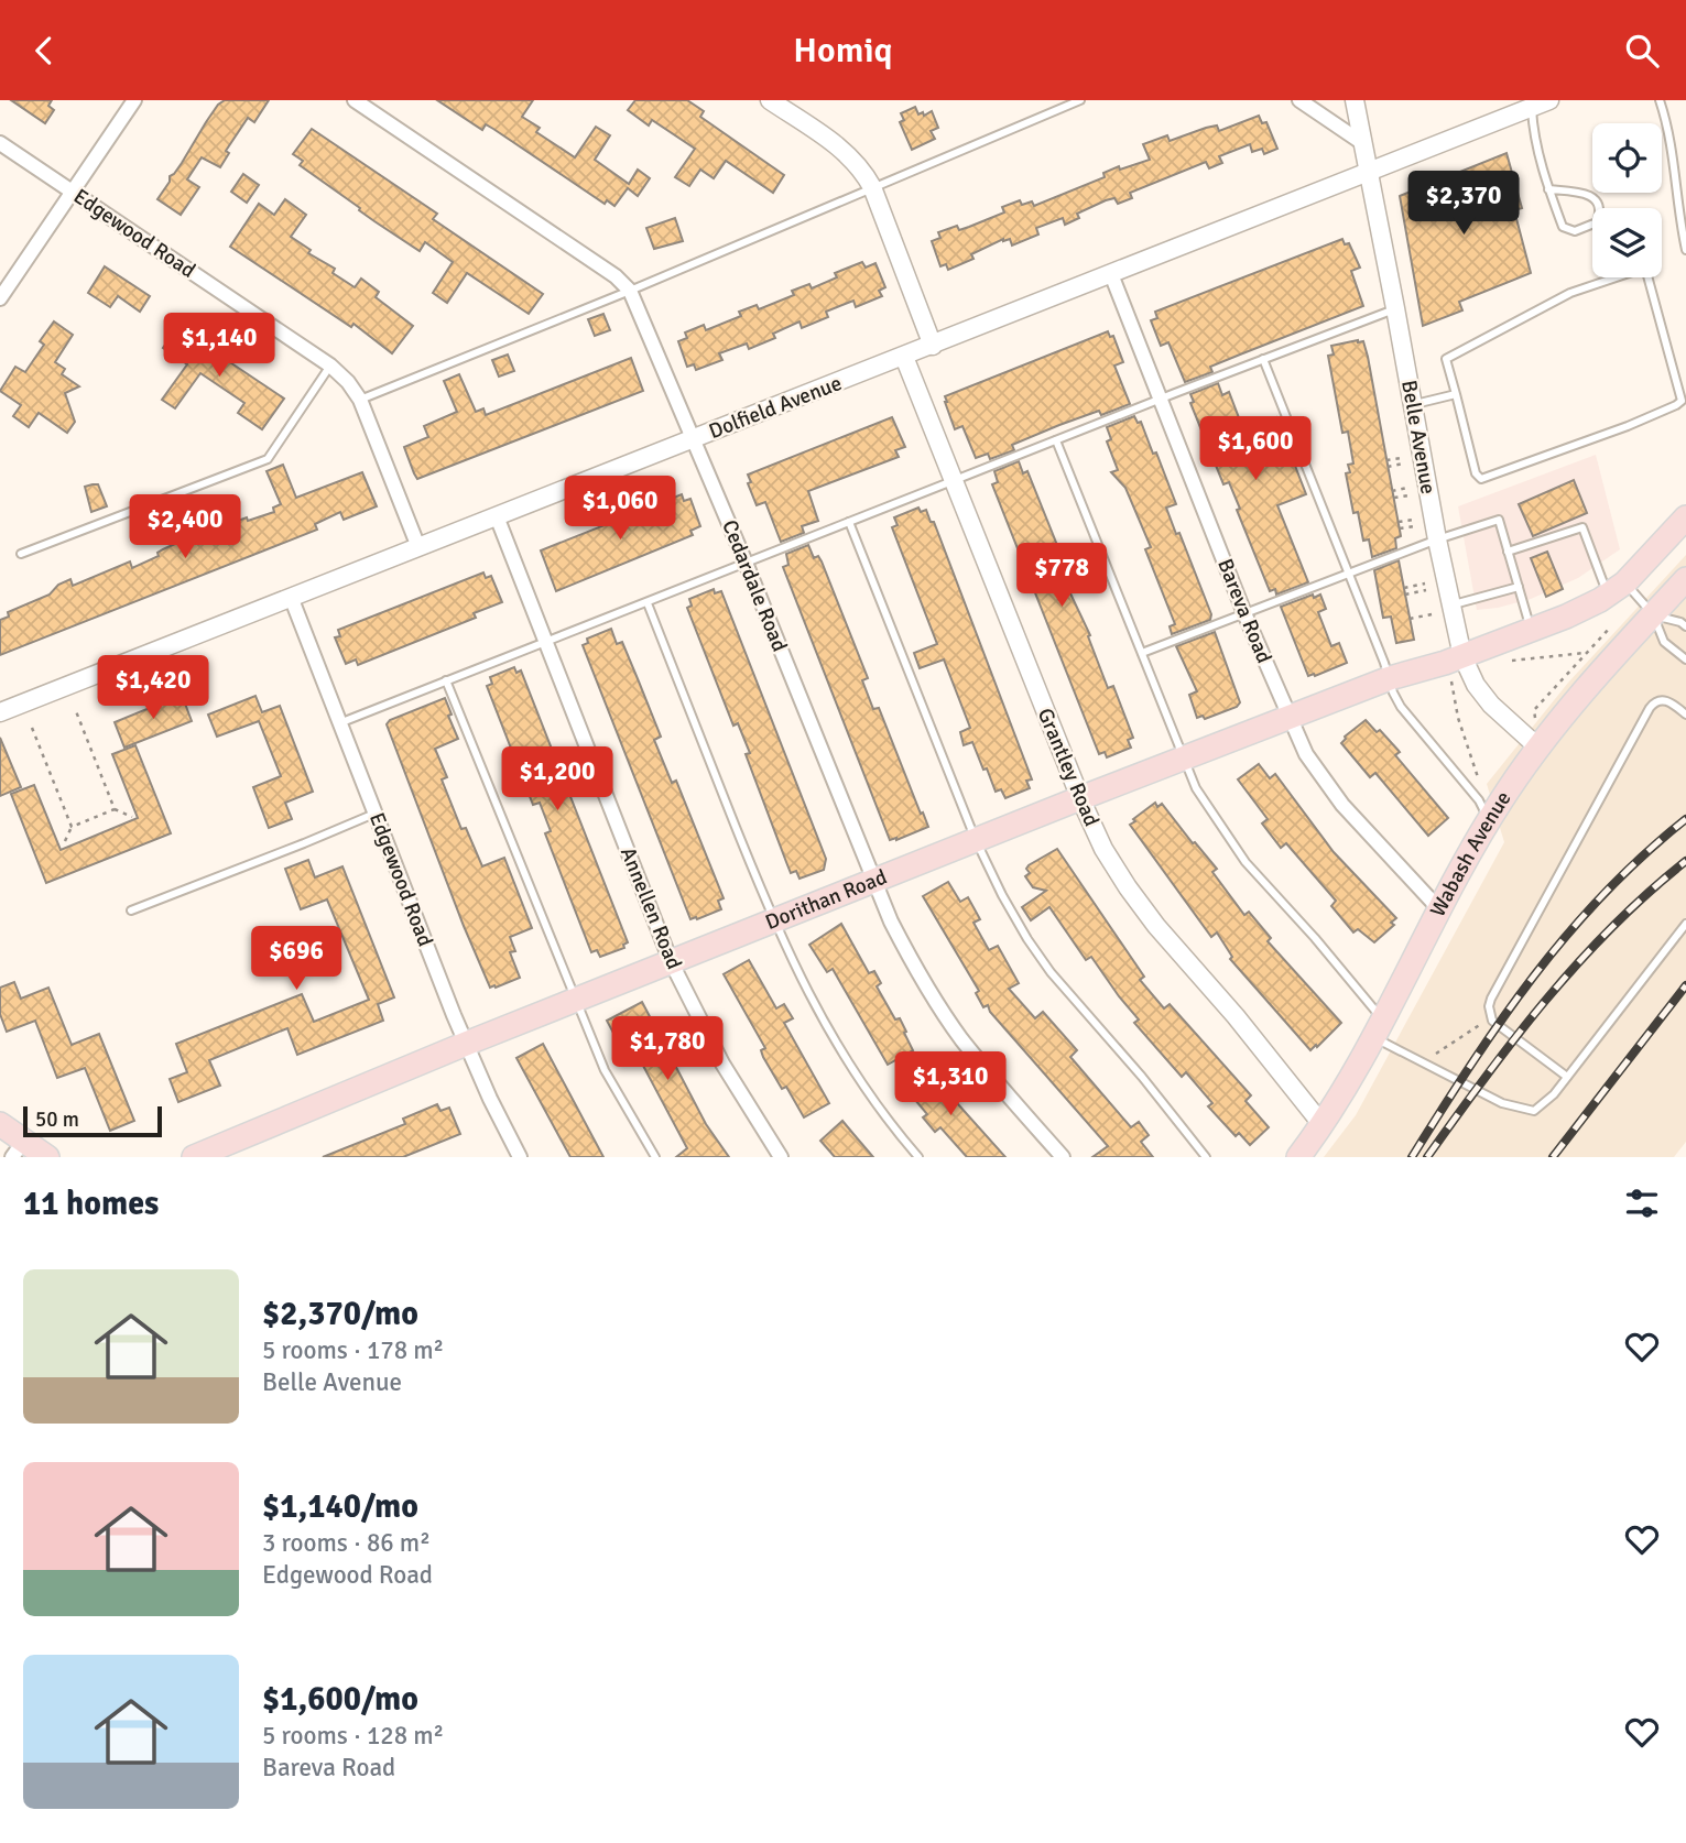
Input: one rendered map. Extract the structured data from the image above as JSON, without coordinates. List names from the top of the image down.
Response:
{
  "streets": {
    "main road": ["Wabash Avenue", "Dorithan Road"],
    "street": [
      "Edgewood Road",
      "Dolfield Avenue",
      "Belle Avenue",
      "Cedardale Road",
      "Bareva Road",
      "Grantley Road",
      "Annellen Road"
    ]
  },
  "crossings": [
    ["Edgewood Road", "Dolfield Avenue"],
    ["Edgewood Road", "Dorithan Road"],
    ["Dolfield Avenue", "Belle Avenue"],
    ["Dolfield Avenue", "Cedardale Road"],
    ["Dolfield Avenue", "Bareva Road"],
    ["Dolfield Avenue", "Grantley Road"],
    ["Dolfield Avenue", "Annellen Road"],
    ["Belle Avenue", "Wabash Avenue"],
    ["Belle Avenue", "Dorithan Road"],
    ["Cedardale Road", "Dorithan Road"],
    ["Bareva Road", "Wabash Avenue"],
    ["Bareva Road", "Dorithan Road"],
    ["Grantley Road", "Wabash Avenue"],
    ["Grantley Road", "Dorithan Road"],
    ["Dorithan Road", "Annellen Road"]
  ],
  "scale_bar": "50 m",
  "page": {
    "header": "Homiq",
    "price": [
      "$2,370",
      "$1,140",
      "$1,600",
      "$1,060",
      "$2,400",
      "$778",
      "$1,420",
      "$1,200",
      "$696",
      "$1,780",
      "$1,310"
    ],
    "scale": "50 m",
    "heading": "11 homes",
    "list": [
      {
        "name": "$2,370/mo",
        "note": "5 rooms · 178 m² · Belle Avenue"
      },
      {
        "name": "$1,140/mo",
        "note": "3 rooms · 86 m² · Edgewood Road"
      },
      {
        "name": "$1,600/mo",
        "note": "5 rooms · 128 m² · Bareva Road"
      }
    ]
  }
}
